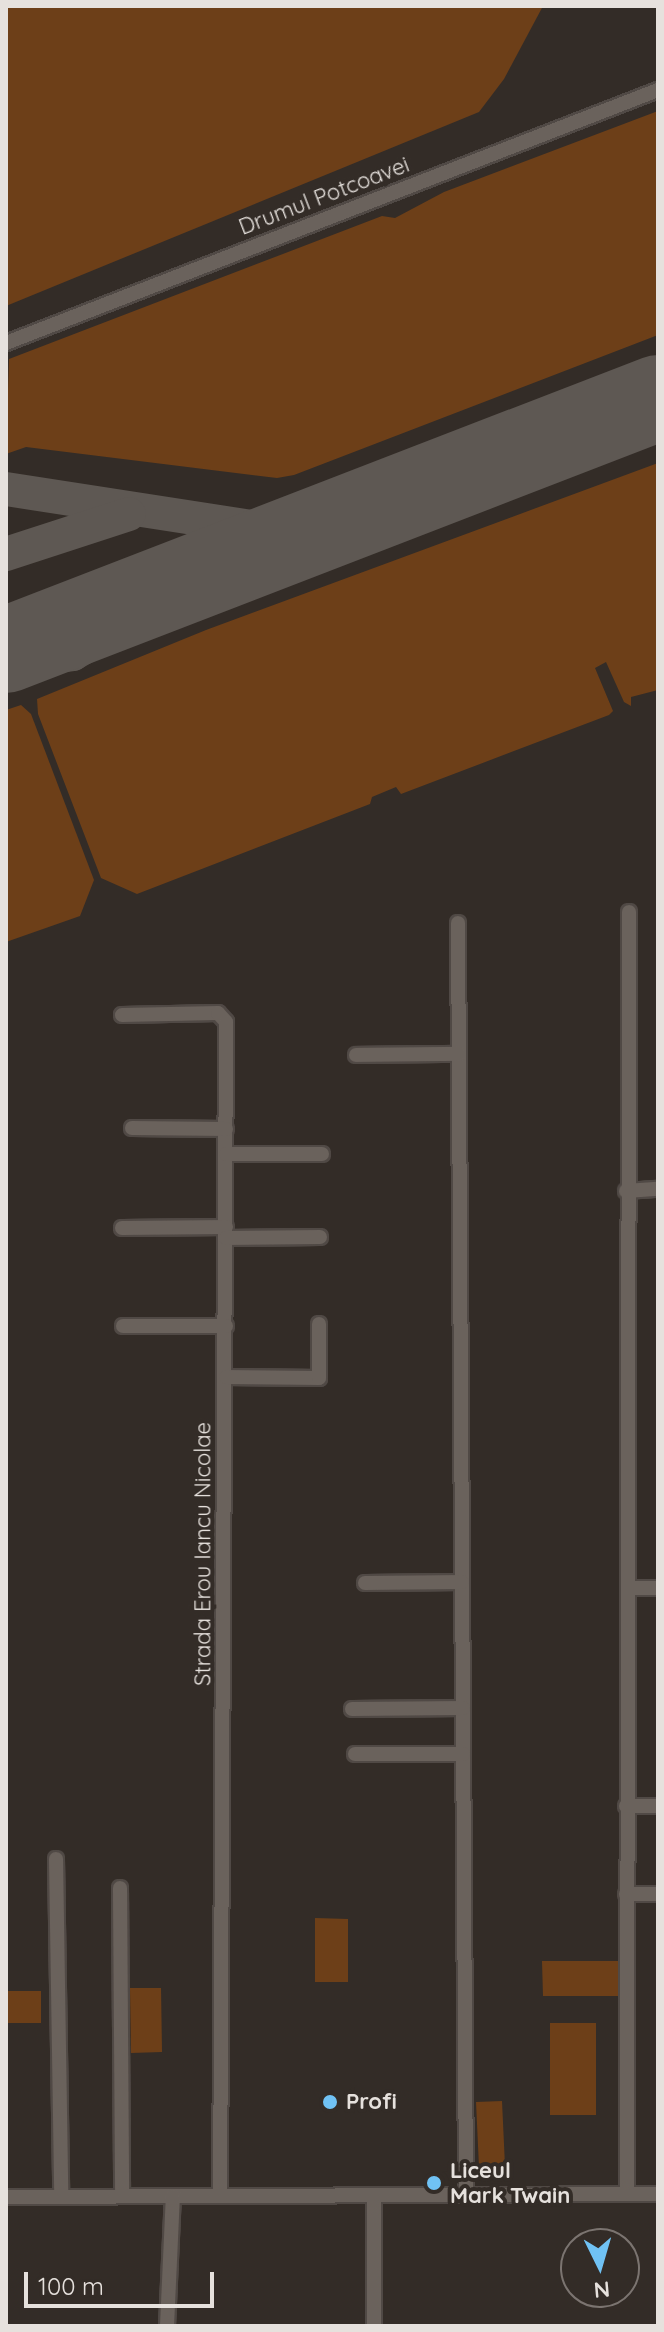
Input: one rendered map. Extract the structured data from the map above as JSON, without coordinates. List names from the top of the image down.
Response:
{
  "streets": {
    "street": ["Drumul Potcoavei", "Strada Erou Iancu Nicolae"]
  },
  "places": ["Profi", "Liceul Mark Twain"],
  "scale_bar": "100 m",
  "north": "bottom"
}
